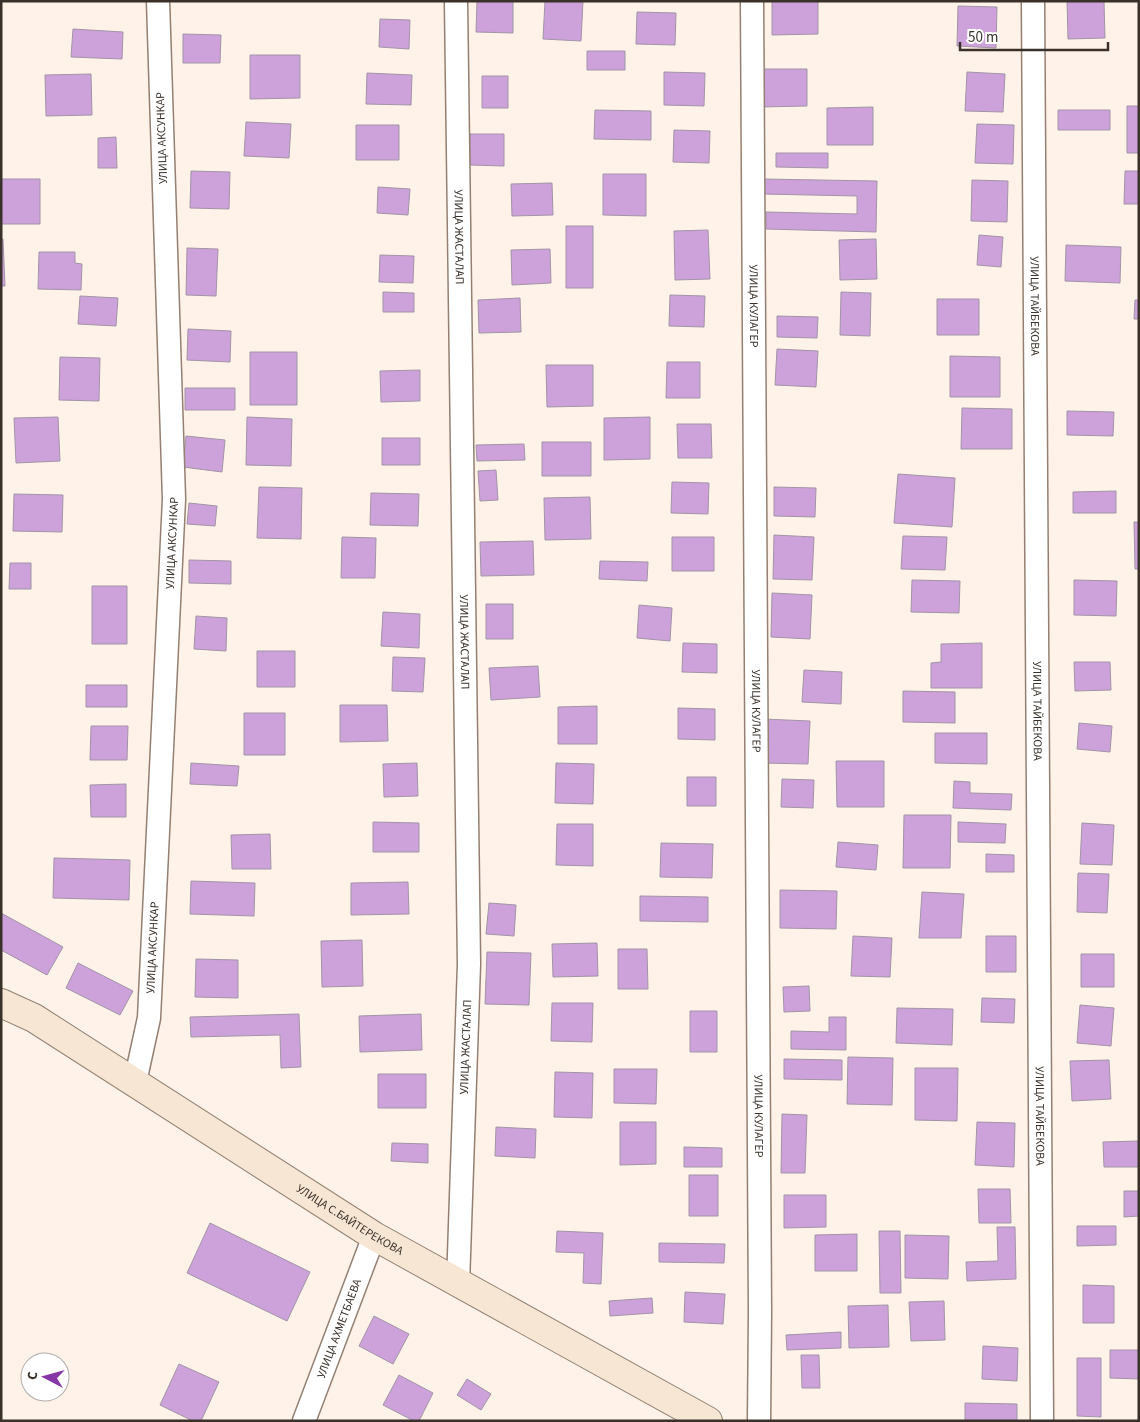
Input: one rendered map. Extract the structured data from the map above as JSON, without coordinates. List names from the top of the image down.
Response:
{
  "streets": {
    "main road": ["УЛИЦА С.БАЙТЕРЕКОВА"],
    "street": [
      "УЛИЦА АКСУНКАР",
      "УЛИЦА ЖАСТАЛАП",
      "УЛИЦА КУЛАГЕР",
      "УЛИЦА ТАЙБЕКОВА",
      "УЛИЦА АХМЕТБАЕВА"
    ]
  },
  "crossings": [
    ["УЛИЦА АКСУНКАР", "УЛИЦА С.БАЙТЕРЕКОВА"],
    ["УЛИЦА ЖАСТАЛАП", "УЛИЦА С.БАЙТЕРЕКОВА"],
    ["УЛИЦА С.БАЙТЕРЕКОВА", "УЛИЦА АХМЕТБАЕВА"]
  ],
  "scale_bar": "50 m",
  "north": "left"
}
